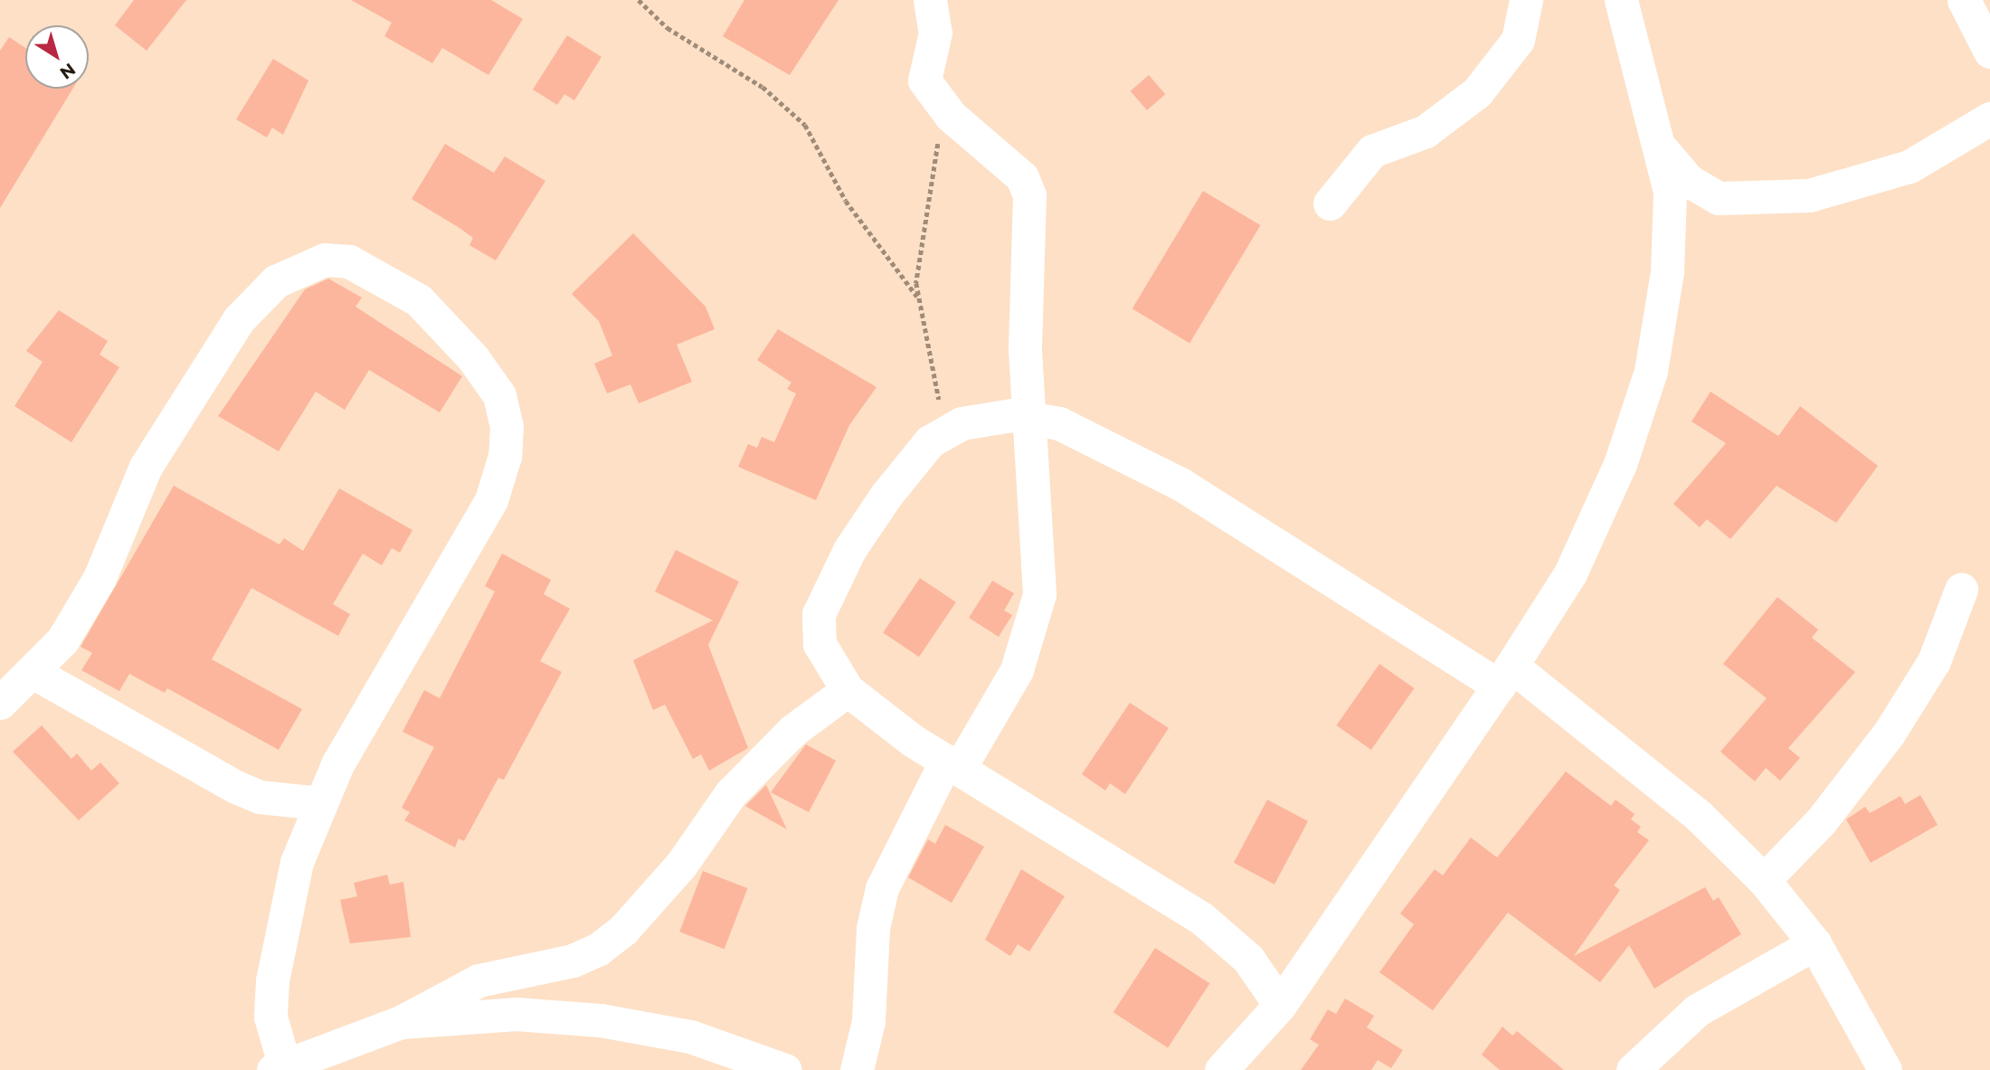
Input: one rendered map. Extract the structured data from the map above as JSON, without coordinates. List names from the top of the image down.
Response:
{
  "north": "bottom right"
}
